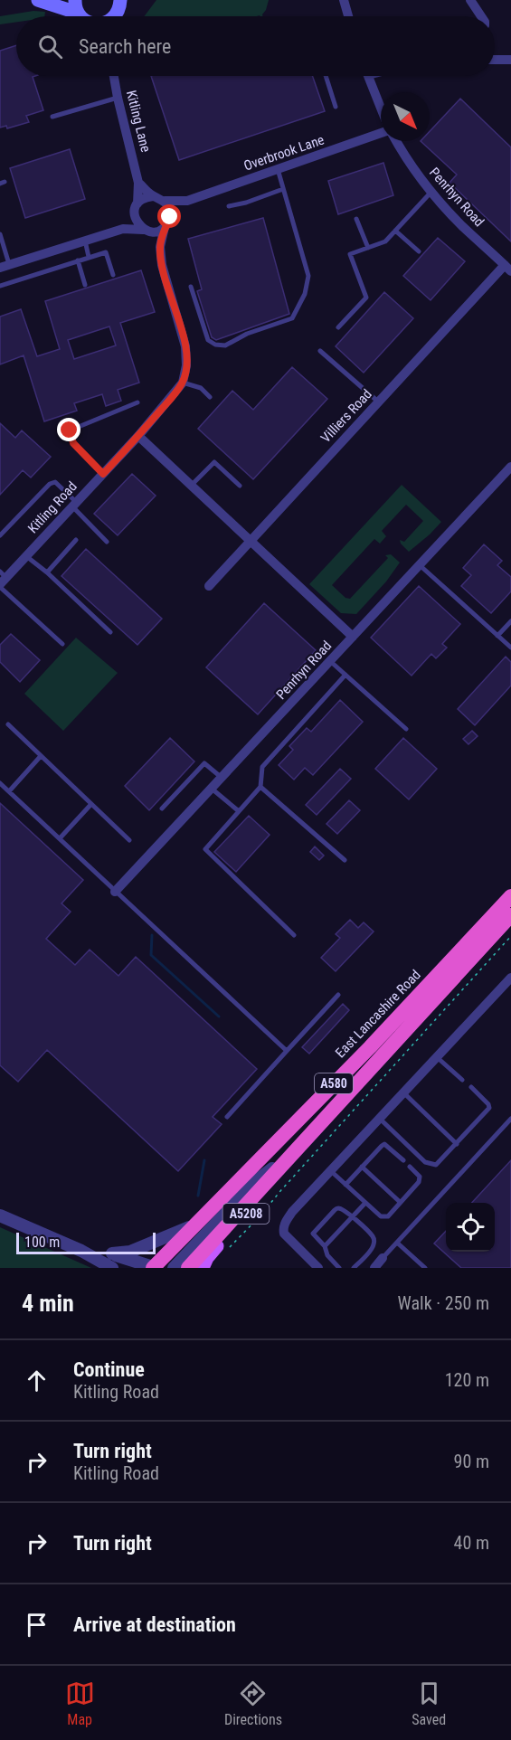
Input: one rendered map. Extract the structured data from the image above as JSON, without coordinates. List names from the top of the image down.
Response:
{
  "streets": {
    "highway": ["East Lancashire Road", "A580"],
    "main road": ["A5208"],
    "street": [
      "Kitling Lane",
      "Overbrook Lane",
      "Penrhyn Road",
      "Villiers Road",
      "Kitling Road"
    ]
  },
  "crossings": [
    ["Kitling Lane", "Overbrook Lane"],
    ["Penrhyn Road", "Villiers Road"],
    ["A580", "A5208"]
  ],
  "scale_bar": "100 m",
  "north": "bottom right",
  "page": {
    "search": "Search here",
    "scale": "100 m",
    "heading": ["4 min", "Walk · 250 m"],
    "list": [
      ["Continue", "Kitling Road", "120 m"],
      ["Turn right", "Kitling Road", "90 m"],
      ["Turn right", "40 m"],
      "Arrive at destination"
    ],
    "nav": ["Map", "Directions", "Saved"]
  }
}
